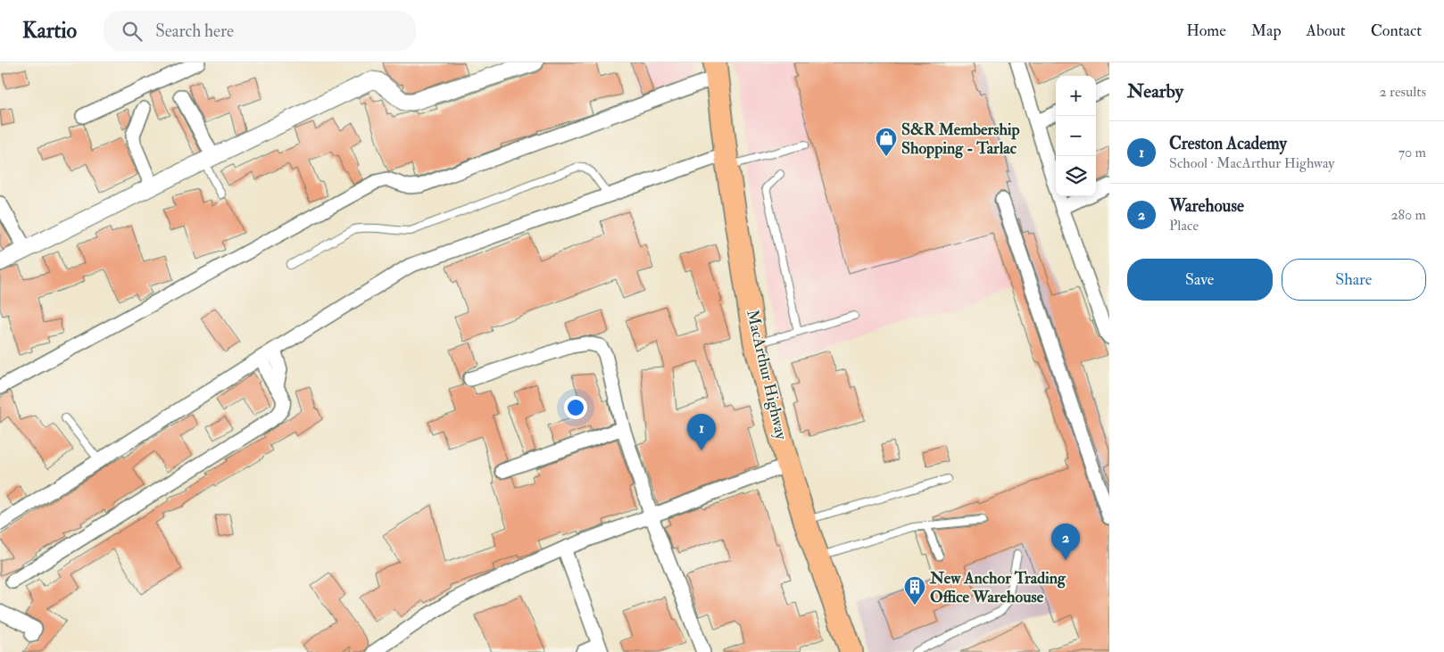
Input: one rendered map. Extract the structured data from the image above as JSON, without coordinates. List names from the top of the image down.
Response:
{
  "streets": {
    "highway": ["MacArthur Highway"]
  },
  "places": {
    "shop": ["S&R Membership Shopping - Tarlac"],
    "building": ["New Anchor Trading Office Warehouse"]
  },
  "page": {
    "header": "Kartio",
    "search": "Search here",
    "nav": [
      "Home",
      "Map",
      "About",
      "Contact"
    ],
    "heading": ["Nearby", "2 results"],
    "map_buttons": ["+", "−"],
    "list": [
      {
        "mark": "1",
        "name": "Creston Academy",
        "note": "School · MacArthur Highway",
        "value": "70 m"
      },
      {
        "mark": "2",
        "name": "Warehouse",
        "note": "Place",
        "value": "280 m"
      }
    ],
    "buttons": ["Save", "Share"],
    "pins": ["1", "2"]
  }
}
